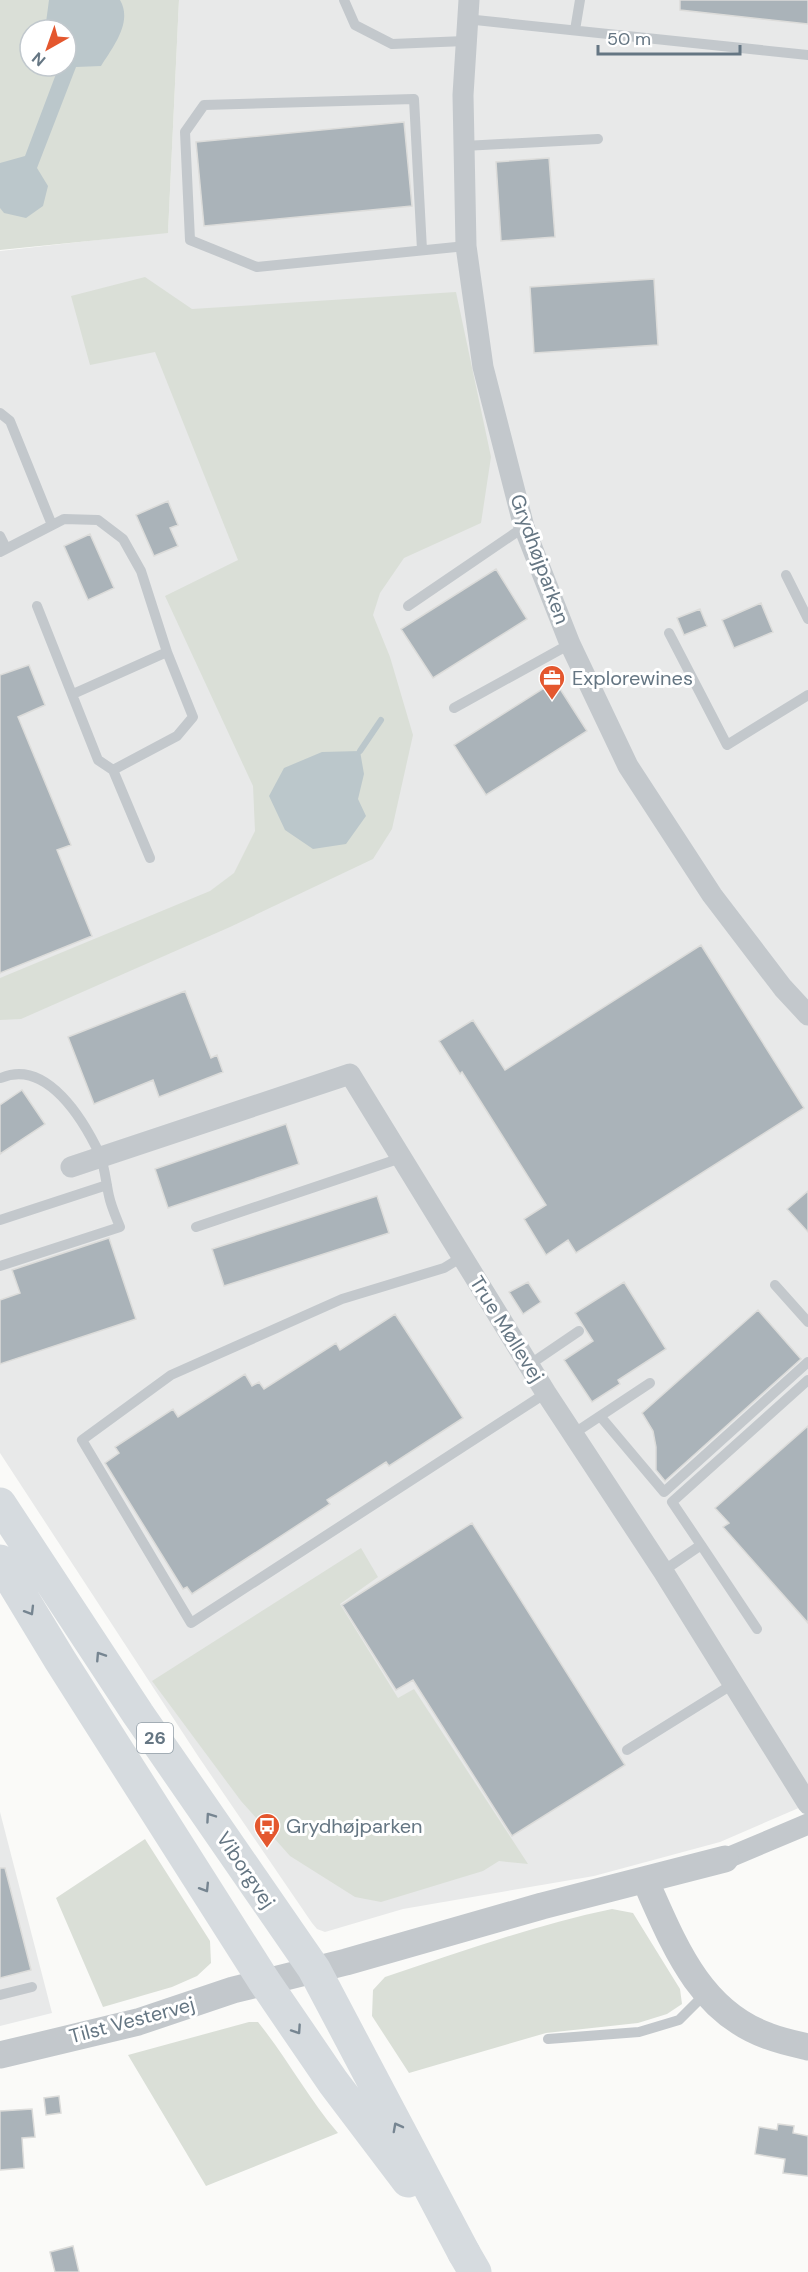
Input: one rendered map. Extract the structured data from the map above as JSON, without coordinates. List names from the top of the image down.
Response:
{
  "streets": {
    "main road": ["26", "Viborgvej"],
    "street": ["Grydhøjparken", "True Møllevej", "Tilst Vestervej"]
  },
  "crossings": [
    ["Viborgvej", "Tilst Vestervej"]
  ],
  "places": {
    "office": ["Explorewines"],
    "bus stop": ["Grydhøjparken"]
  },
  "scale_bar": "50 m",
  "north": "bottom left"
}
